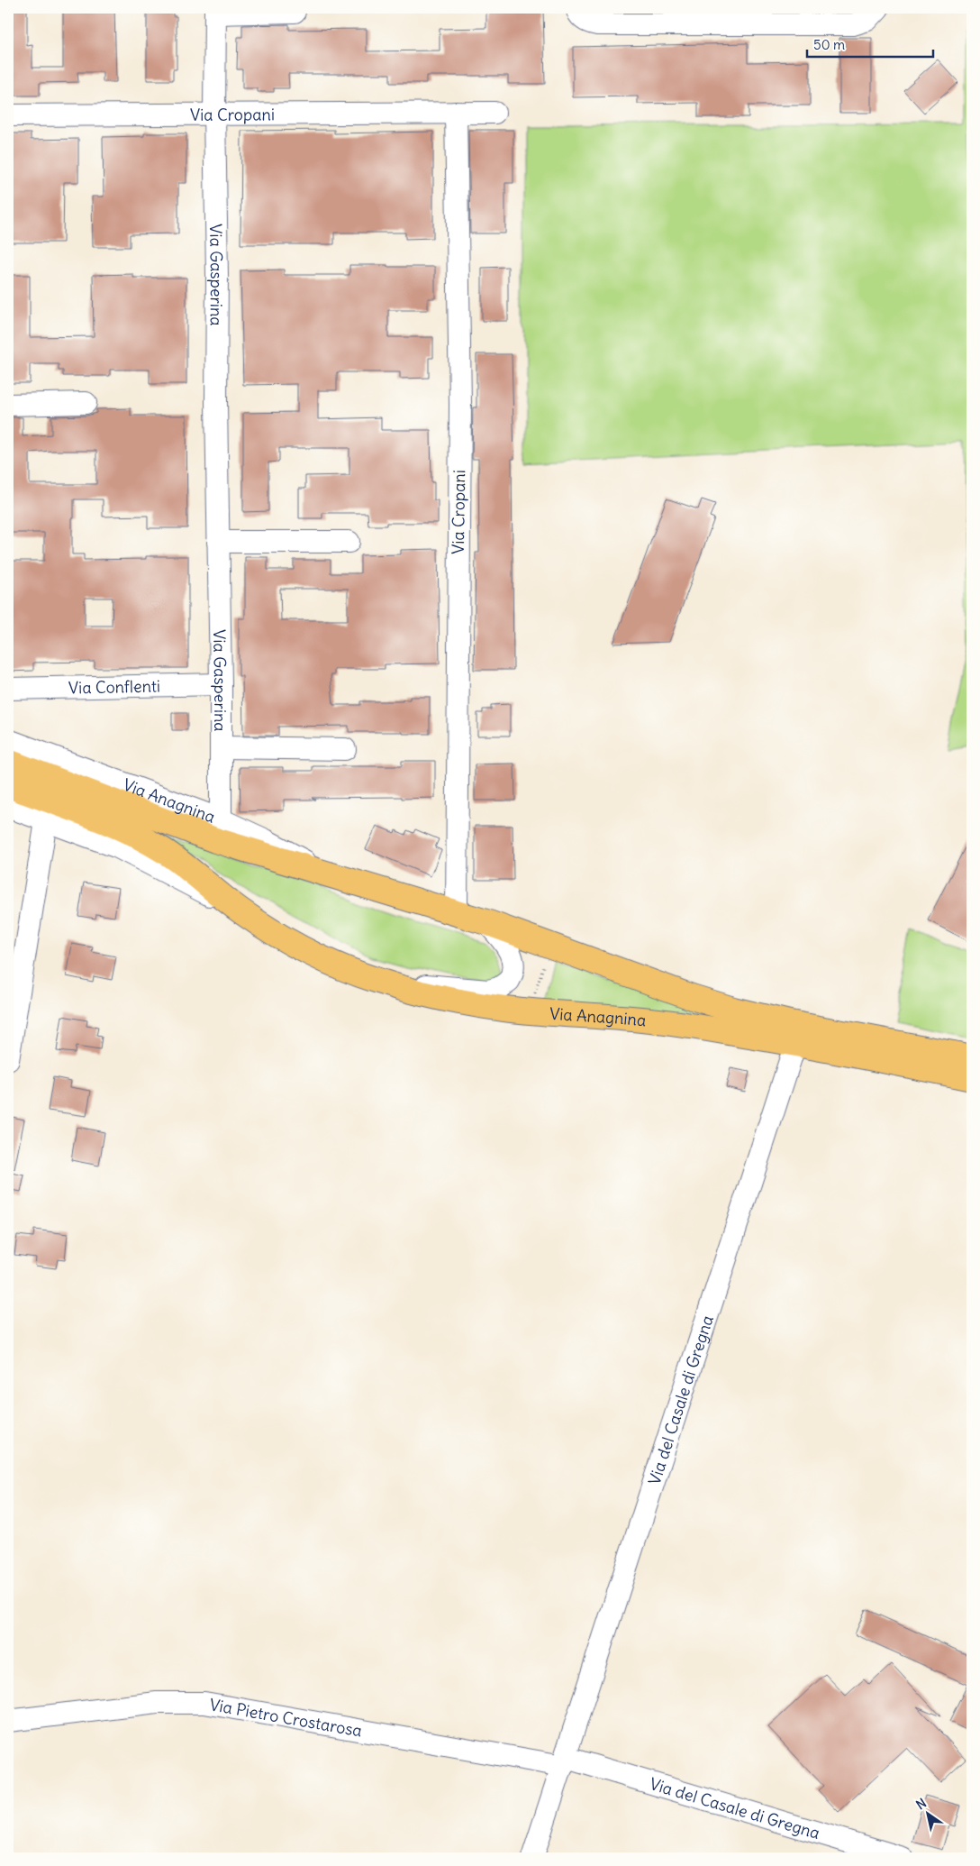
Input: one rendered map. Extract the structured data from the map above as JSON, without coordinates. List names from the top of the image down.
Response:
{
  "streets": {
    "main road": ["Via Anagnina"],
    "street": [
      "Via Cropani",
      "Via Gasperina",
      "Via Conflenti",
      "Via del Casale di Gregna",
      "Via Pietro Crostarosa"
    ]
  },
  "crossings": [
    ["Via Cropani", "Via Gasperina"],
    ["Via Cropani", "Via Anagnina"],
    ["Via Gasperina", "Via Conflenti"],
    ["Via Gasperina", "Via Anagnina"],
    ["Via Anagnina", "Via del Casale di Gregna"],
    ["Via del Casale di Gregna", "Via Pietro Crostarosa"]
  ],
  "scale_bar": "50 m",
  "north": "top left"
}
